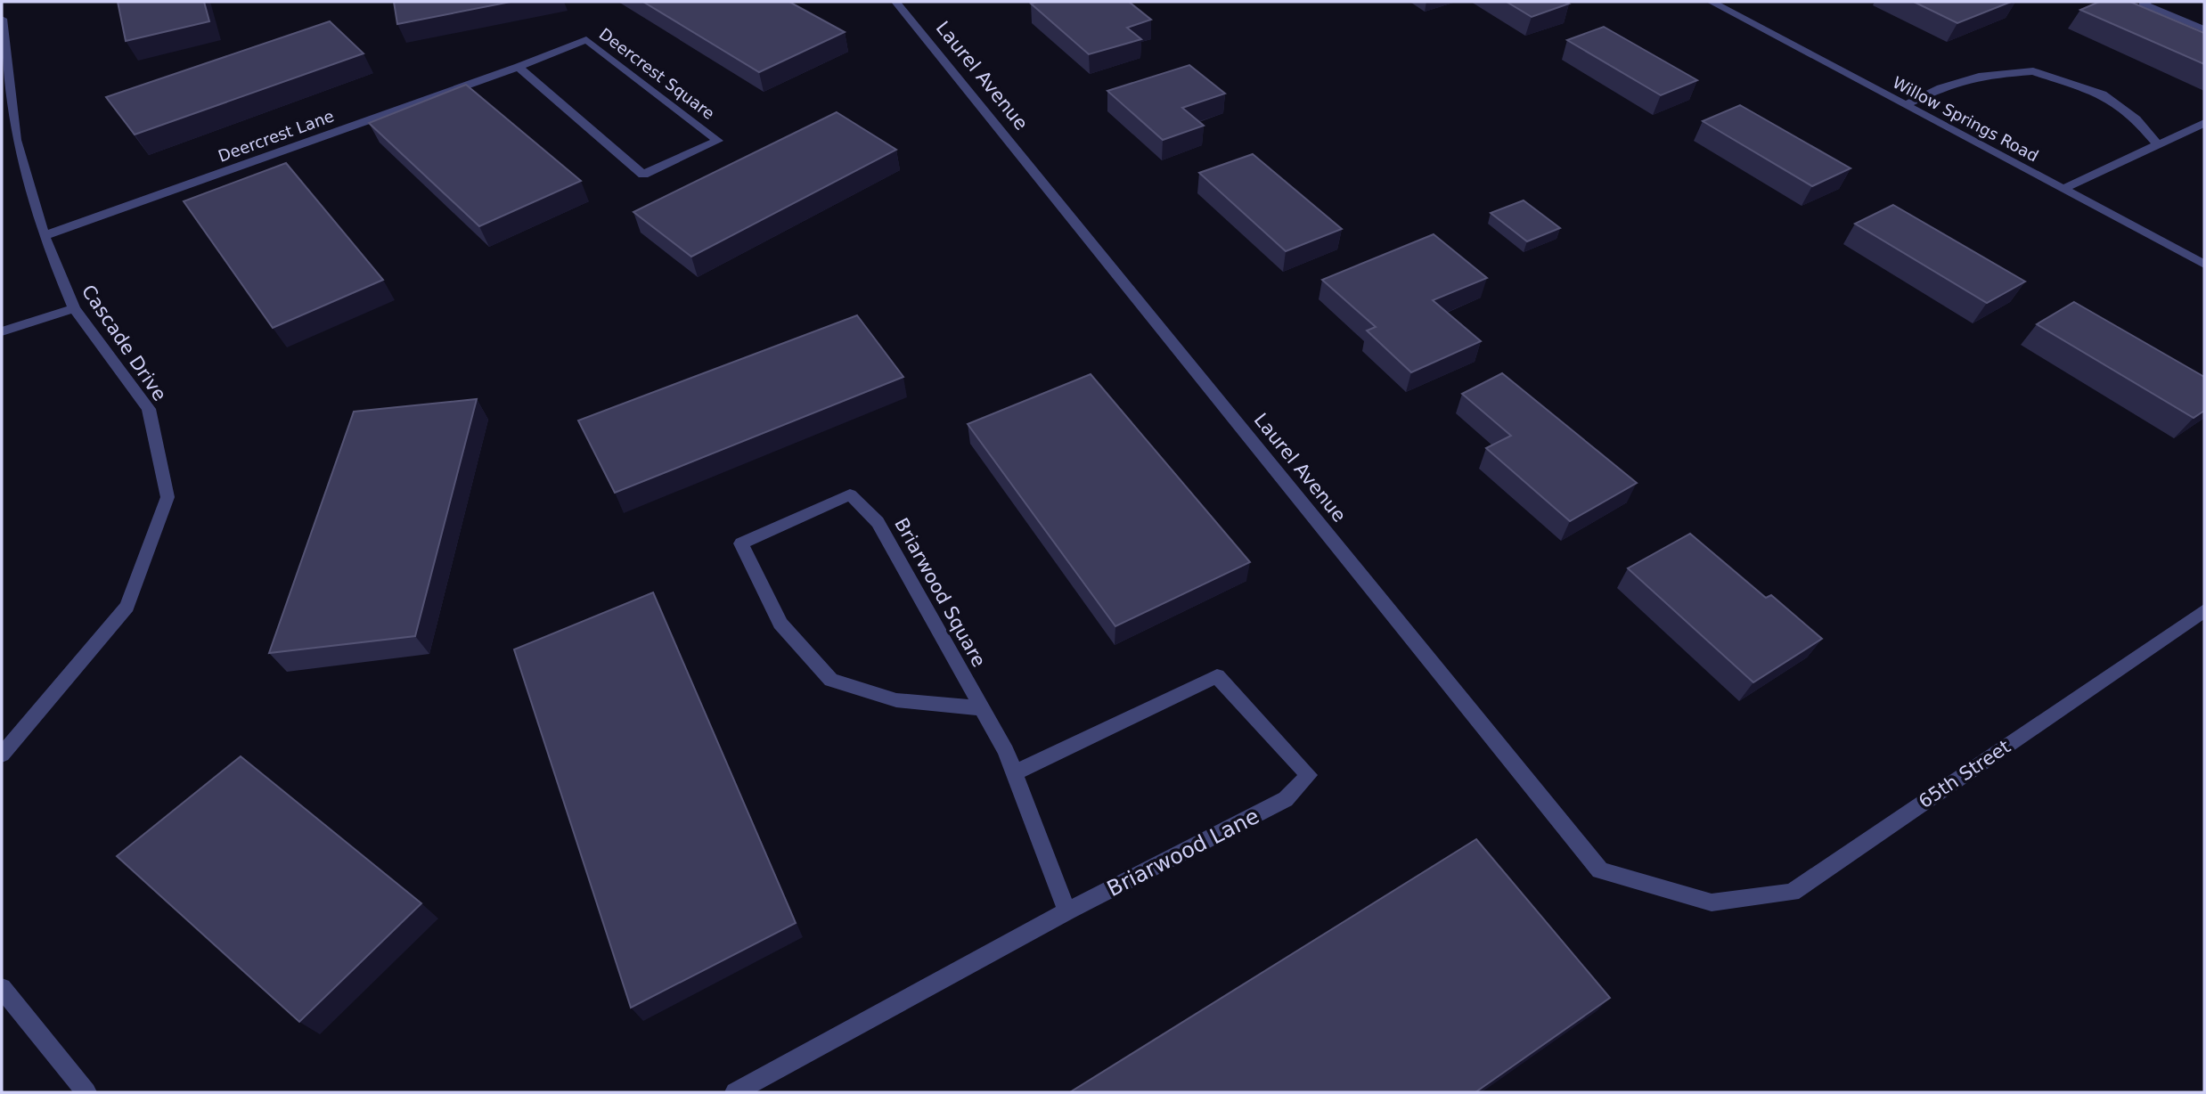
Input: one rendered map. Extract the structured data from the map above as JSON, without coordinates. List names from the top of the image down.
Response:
{
  "streets": {
    "street": [
      "Deercrest Square",
      "Laurel Avenue",
      "Willow Springs Road",
      "Deercrest Lane",
      "Cascade Drive",
      "Briarwood Square",
      "65th Street",
      "Briarwood Lane"
    ]
  },
  "crossings": [
    ["Deercrest Square", "Deercrest Lane"],
    ["Laurel Avenue", "65th Street"],
    ["Deercrest Lane", "Cascade Drive"],
    ["Briarwood Square", "Briarwood Lane"]
  ]
}
